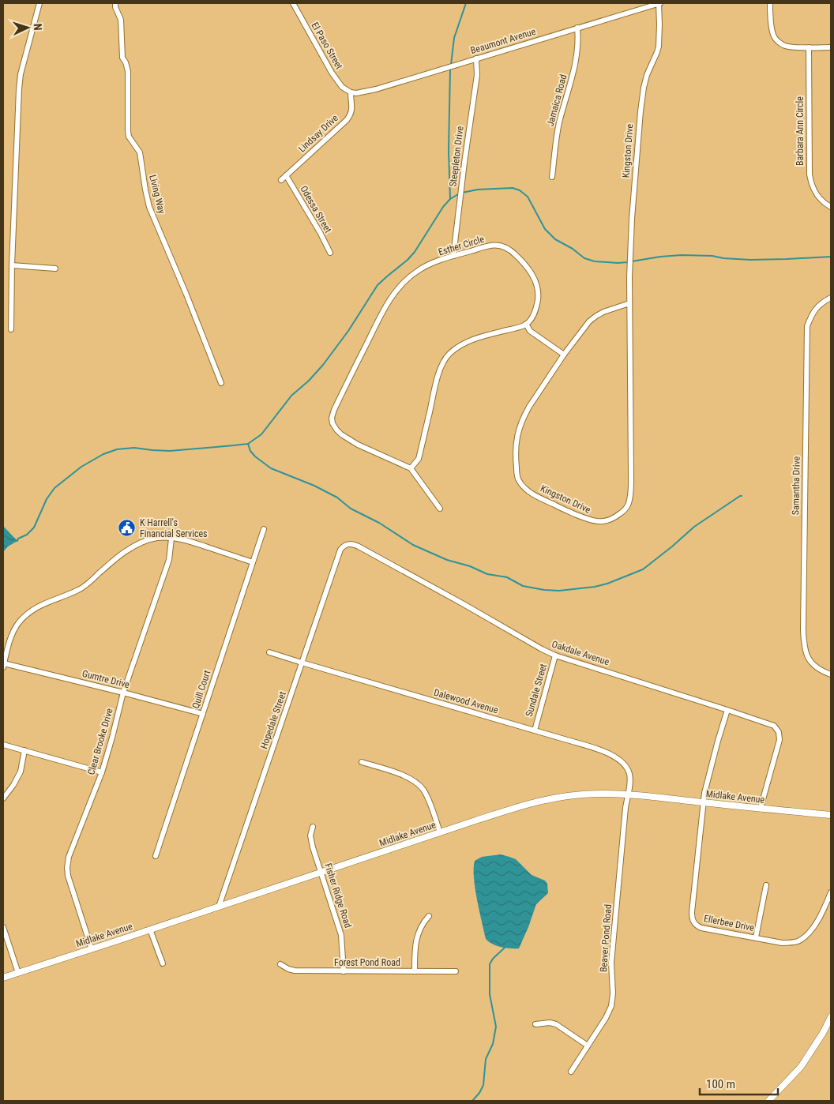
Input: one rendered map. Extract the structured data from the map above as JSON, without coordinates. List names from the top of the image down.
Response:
{
  "streets": {
    "street": [
      "Beaumont Avenue",
      "El Paso Street",
      "Jamaica Road",
      "Barbara Ann Circle",
      "Lindsay Drive",
      "Kingston Drive",
      "Steepleton Drive",
      "Living Way",
      "Odessa Street",
      "Esther Circle",
      "Samantha Drive",
      "Oakdale Avenue",
      "Gumtre Drive",
      "Quill Court",
      "Sundale Street",
      "Dalewood Avenue",
      "Hopedale Street",
      "Clear Brooke Drive",
      "Midlake Avenue",
      "Fisher Ridge Road",
      "Ellerbee Drive",
      "Beaver Pond Road",
      "Forest Pond Road"
    ]
  },
  "crossings": [
    ["Beaumont Avenue", "El Paso Street"],
    ["Beaumont Avenue", "Jamaica Road"],
    ["Beaumont Avenue", "Lindsay Drive"],
    ["Beaumont Avenue", "Kingston Drive"],
    ["Beaumont Avenue", "Steepleton Drive"],
    ["El Paso Street", "Lindsay Drive"],
    ["Lindsay Drive", "Odessa Street"],
    ["Steepleton Drive", "Esther Circle"],
    ["Oakdale Avenue", "Sundale Street"],
    ["Oakdale Avenue", "Hopedale Street"],
    ["Oakdale Avenue", "Midlake Avenue"],
    ["Oakdale Avenue", "Ellerbee Drive"],
    ["Gumtre Drive", "Quill Court"],
    ["Gumtre Drive", "Clear Brooke Drive"],
    ["Sundale Street", "Dalewood Avenue"],
    ["Dalewood Avenue", "Hopedale Street"],
    ["Dalewood Avenue", "Midlake Avenue"],
    ["Dalewood Avenue", "Beaver Pond Road"],
    ["Hopedale Street", "Midlake Avenue"],
    ["Clear Brooke Drive", "Midlake Avenue"],
    ["Midlake Avenue", "Fisher Ridge Road"],
    ["Midlake Avenue", "Ellerbee Drive"],
    ["Midlake Avenue", "Beaver Pond Road"],
    ["Fisher Ridge Road", "Forest Pond Road"]
  ],
  "places": {
    "public building": ["K Harrell's Financial Services"]
  },
  "scale_bar": "100 m",
  "north": "right"
}
